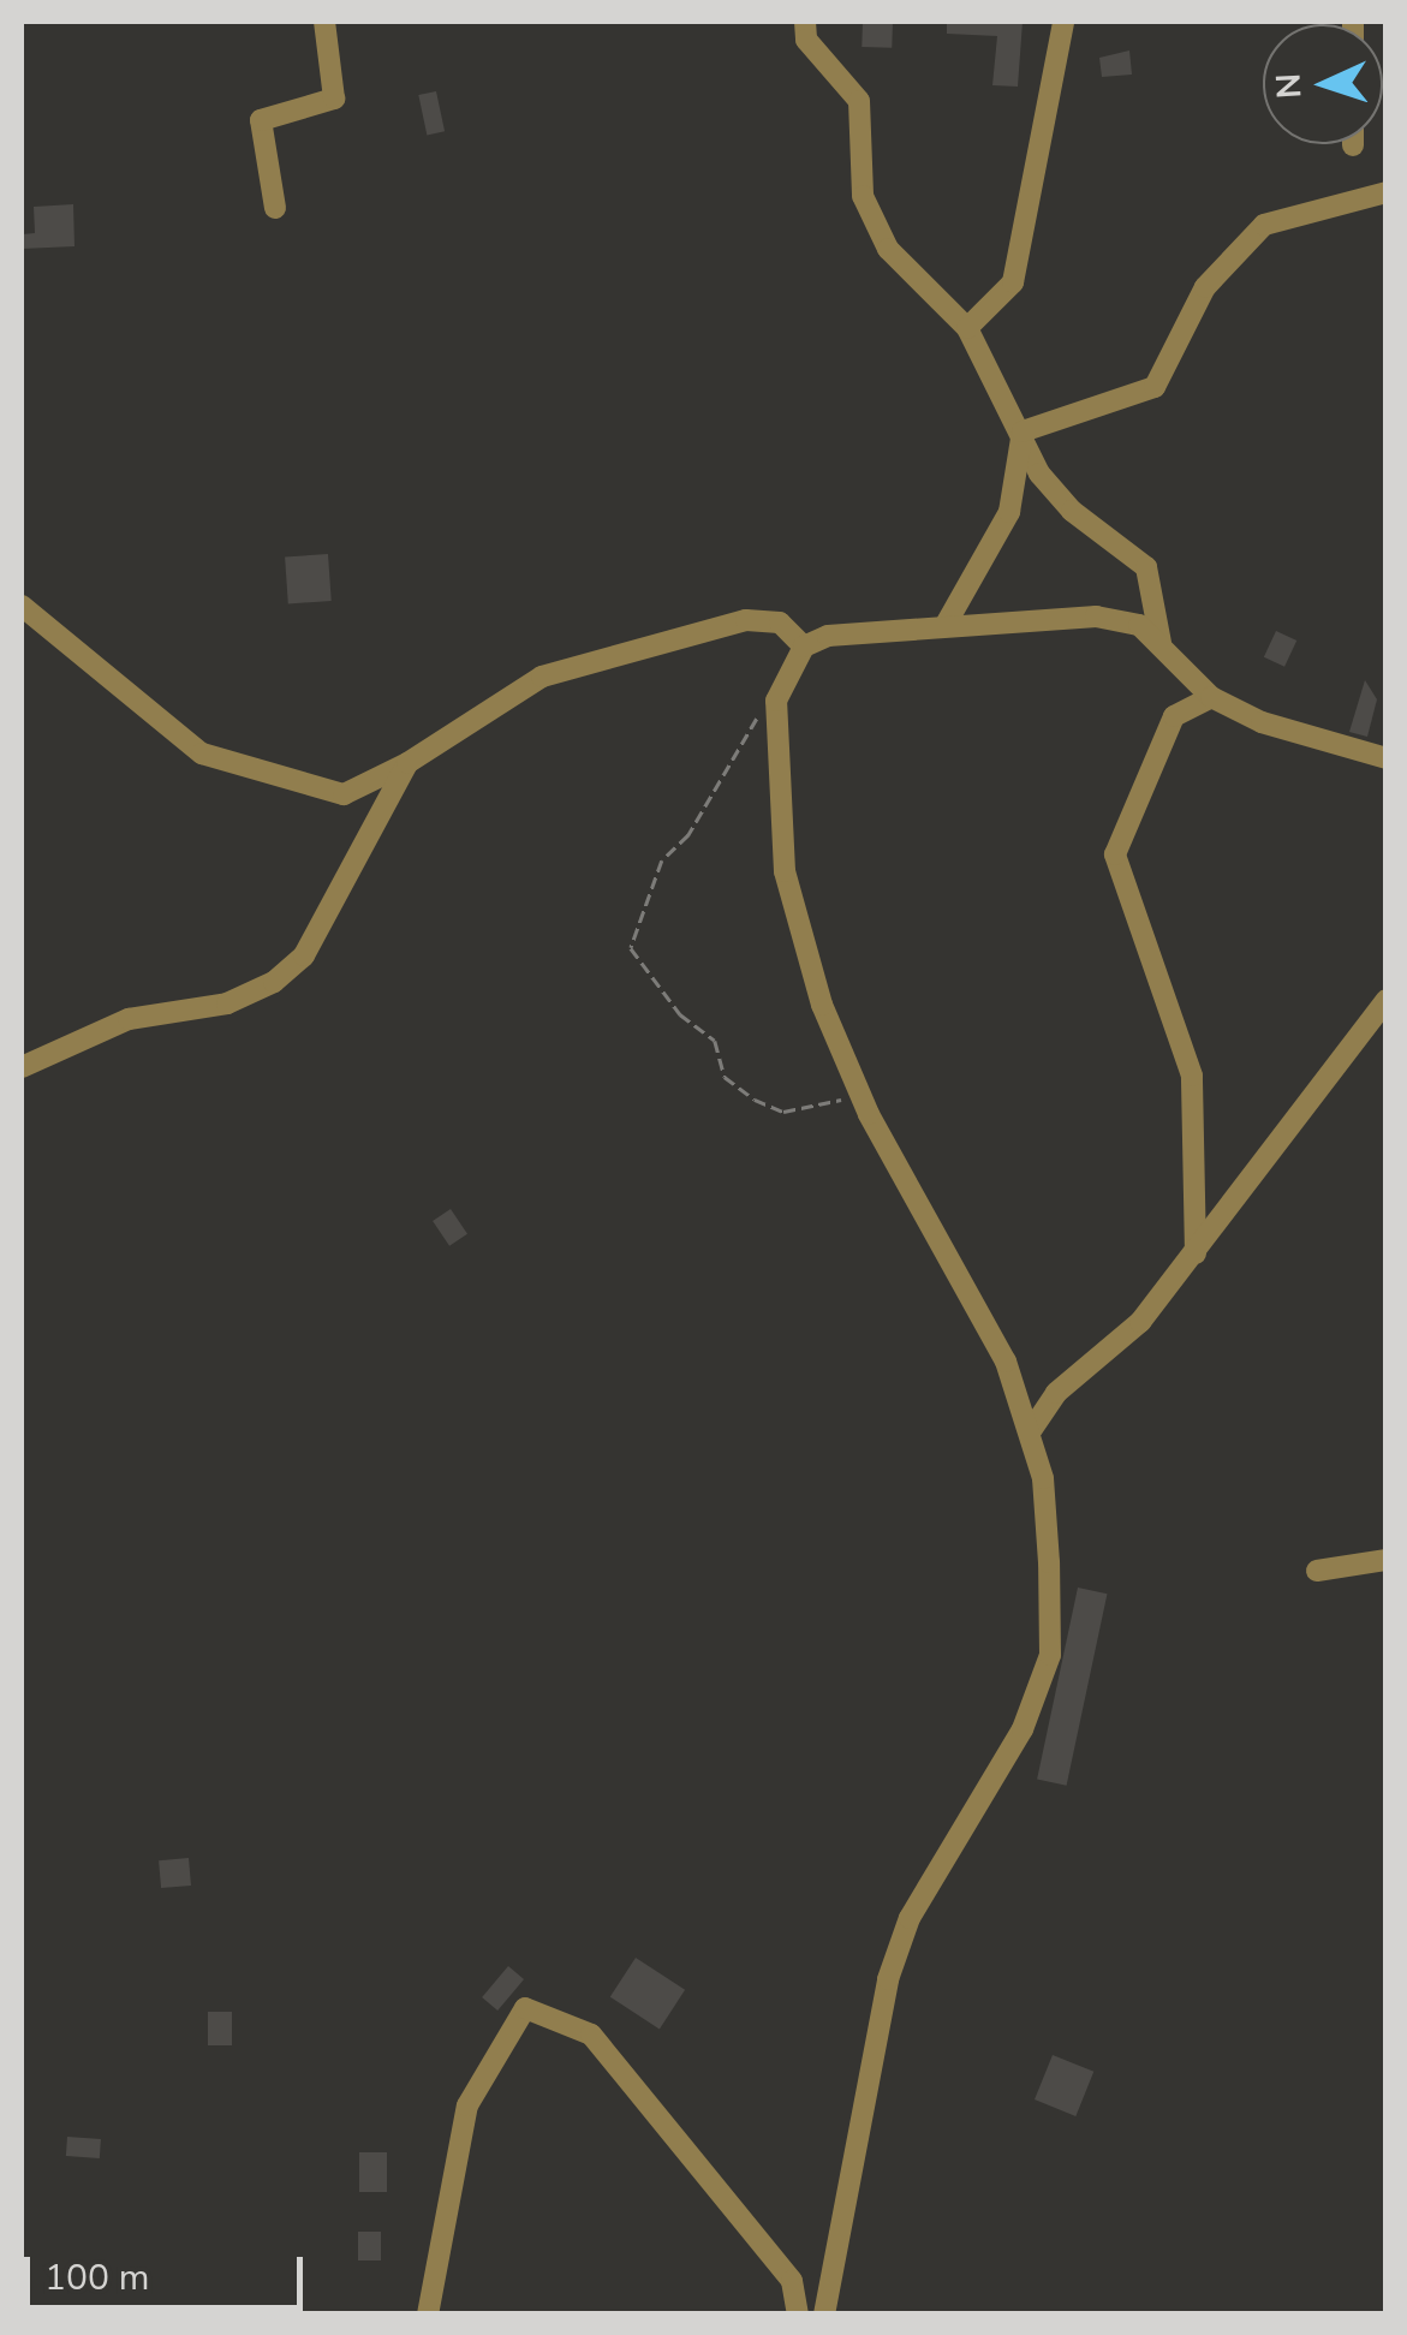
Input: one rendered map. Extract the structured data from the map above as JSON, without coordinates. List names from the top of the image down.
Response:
{
  "scale_bar": "100 m",
  "north": "left"
}
